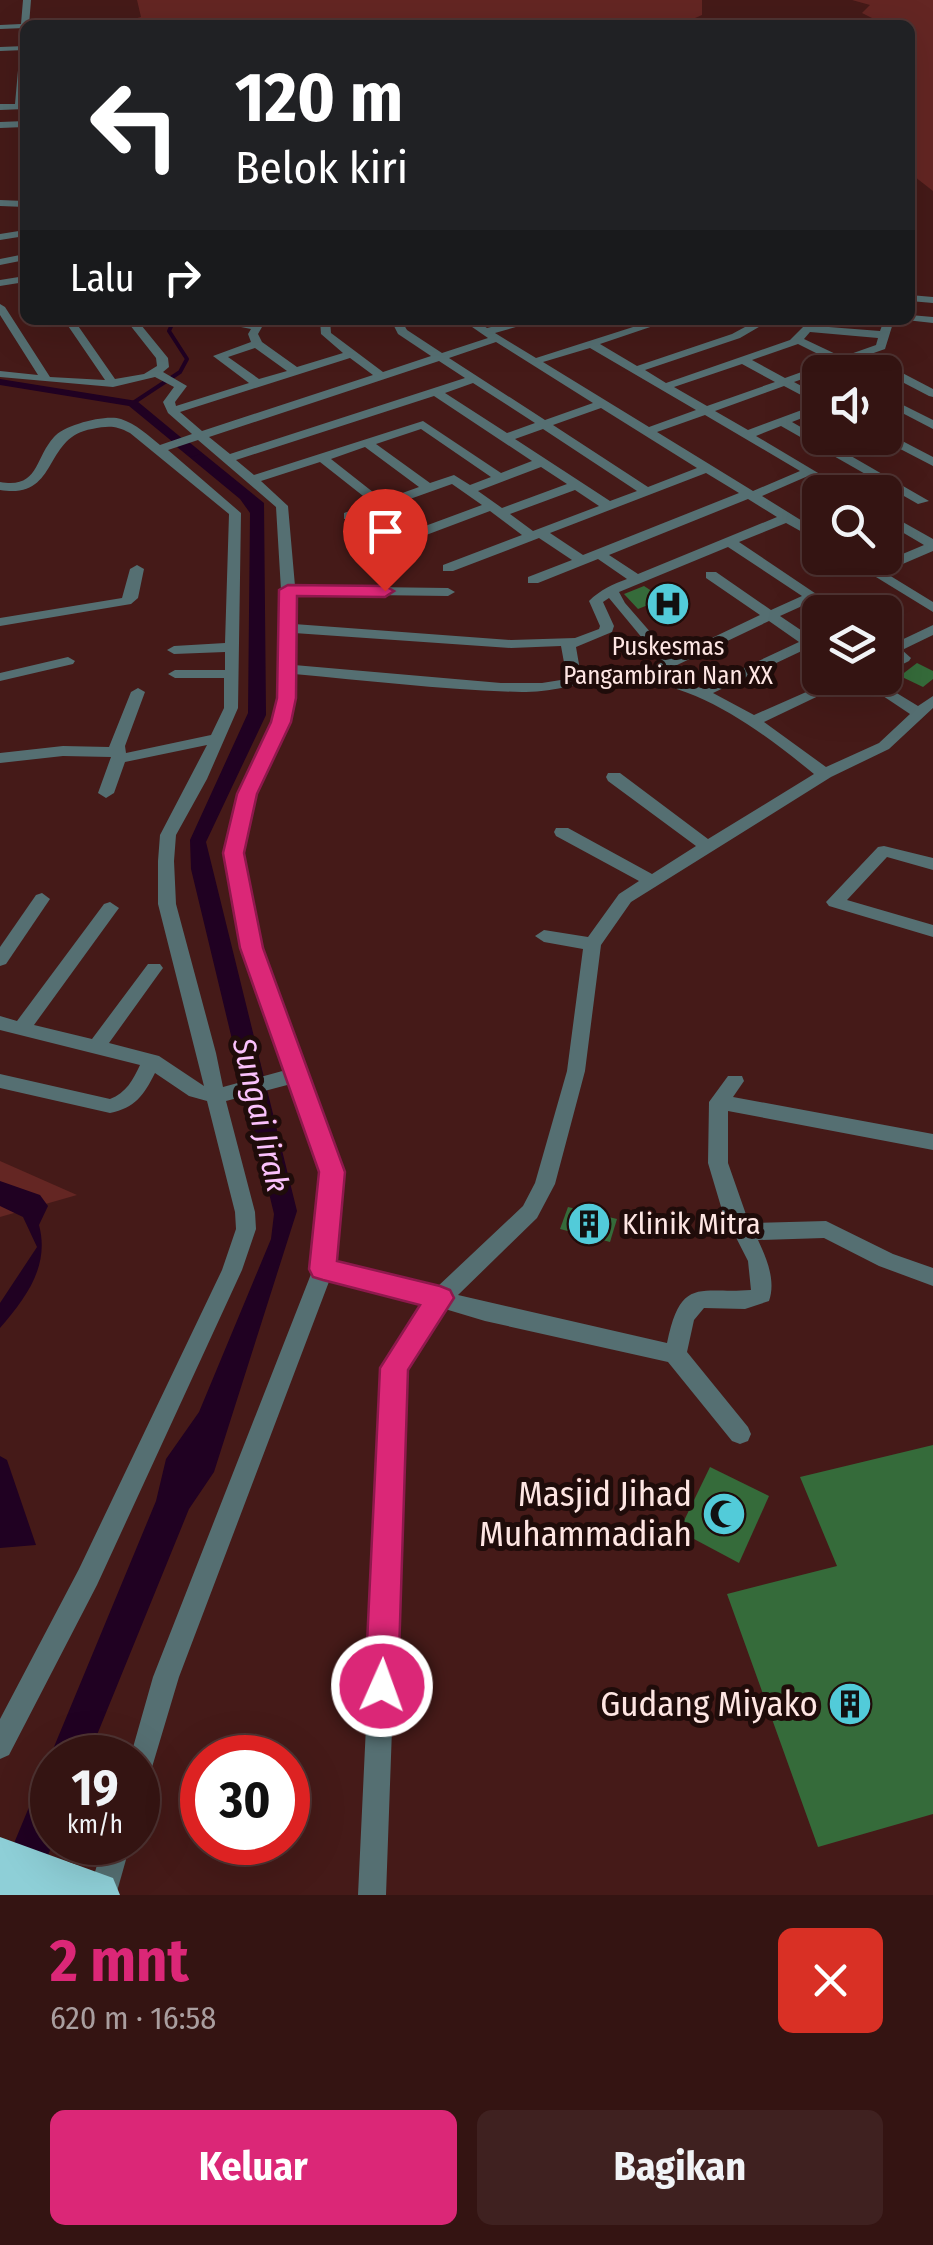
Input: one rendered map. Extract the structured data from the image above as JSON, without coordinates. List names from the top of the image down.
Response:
{
  "water": ["Sungai Jirak"],
  "places": {
    "hospital": ["Puskesmas Pangambiran Nan XX"],
    "building": ["Klinik Mitra", "Gudang Miyako"],
    "mosque": ["Masjid Jihad Muhammadiah"]
  },
  "page": {
    "turn": ["120 m", "Belok kiri"],
    "then": "Lalu",
    "speed": "19 km/h",
    "limit": "30",
    "heading": ["2 mnt", "620 m · 16:58"],
    "buttons": ["Keluar", "Bagikan"]
  }
}
